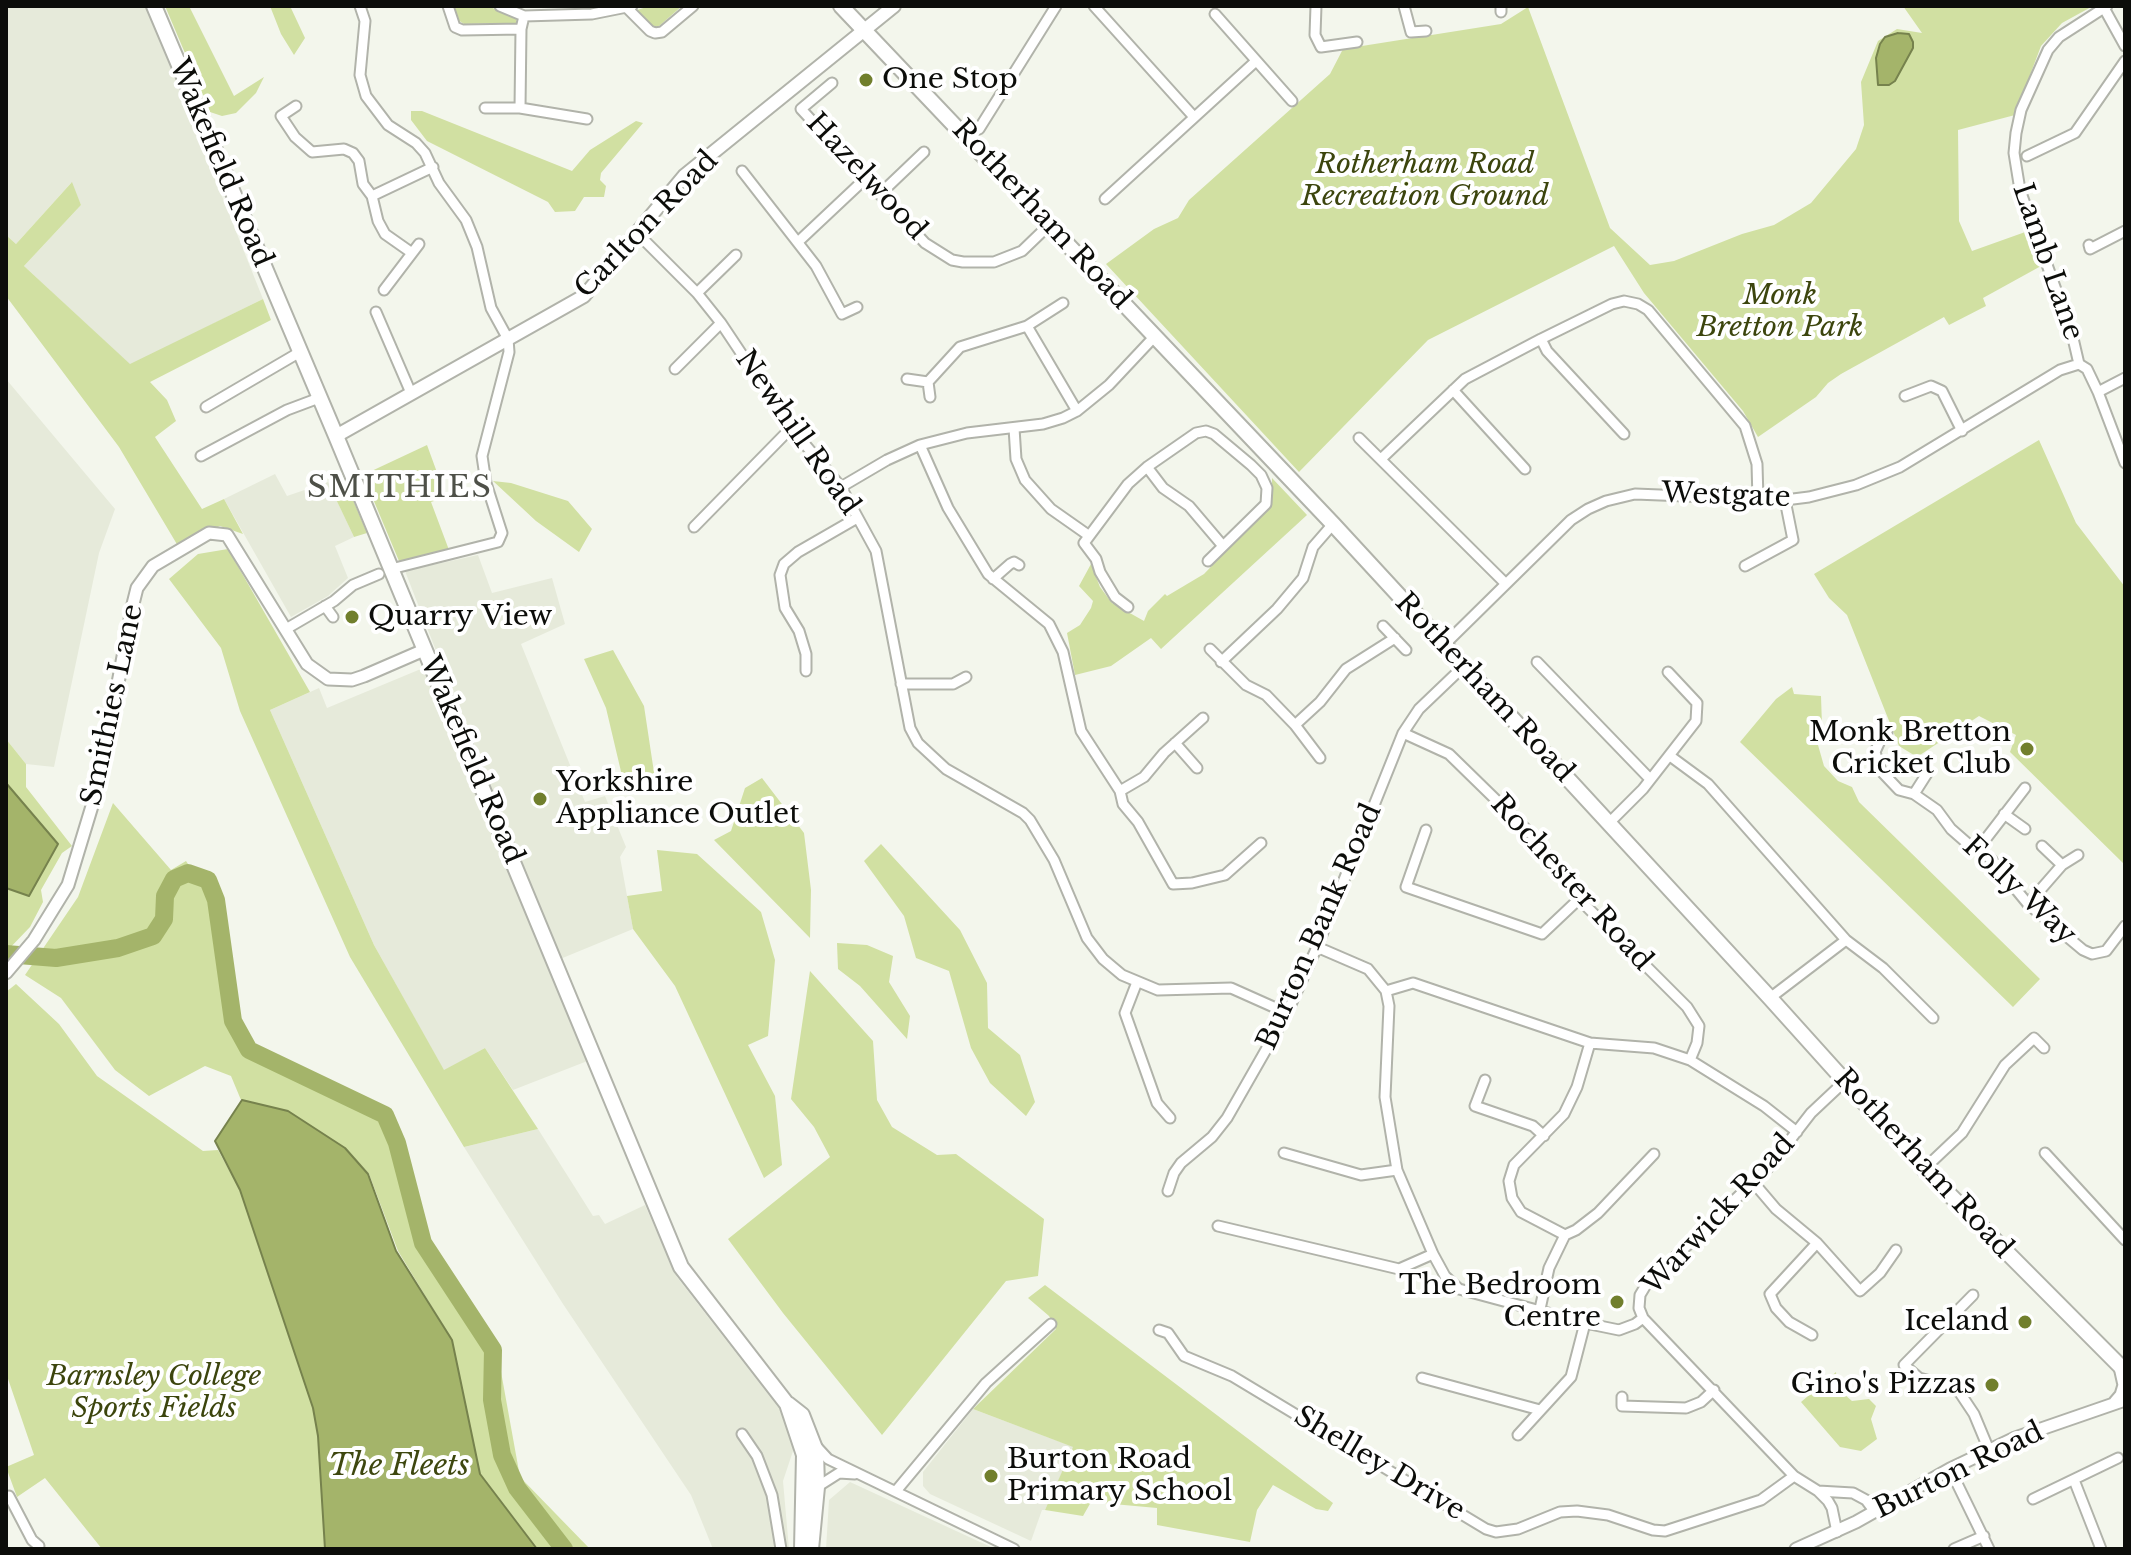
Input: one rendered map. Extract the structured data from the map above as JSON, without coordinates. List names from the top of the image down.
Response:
{
  "streets": {
    "main road": ["Wakefield Road", "Rotherham Road", "Carlton Road"],
    "street": [
      "Hazelwood",
      "Lamb Lane",
      "Newhill Road",
      "Westgate",
      "Smithies Lane",
      "Rochester Road",
      "Folly Way",
      "Burton Bank Road",
      "Warwick Road",
      "Shelley Drive",
      "Burton Road"
    ]
  },
  "crossings": [
    ["Wakefield Road", "Carlton Road"],
    ["Wakefield Road", "Smithies Lane"],
    ["Hazelwood", "Rotherham Road"],
    ["Rotherham Road", "Carlton Road"],
    ["Rotherham Road", "Westgate"],
    ["Rotherham Road", "Burton Bank Road"],
    ["Rotherham Road", "Warwick Road"],
    ["Carlton Road", "Newhill Road"],
    ["Lamb Lane", "Westgate"],
    ["Newhill Road", "Burton Bank Road"],
    ["Rochester Road", "Burton Bank Road"]
  ],
  "districts": ["SMITHIES"],
  "water": ["The Fleets"],
  "parks": ["Rotherham Road Recreation Ground", "Monk Bretton Park", "Barnsley College Sports Fields"],
  "places": [
    "One Stop",
    "Quarry View",
    "Monk Bretton Cricket Club",
    "Yorkshire Appliance Outlet",
    "The Bedroom Centre",
    "Iceland",
    "Gino's Pizzas",
    "Burton Road Primary School"
  ]
}
